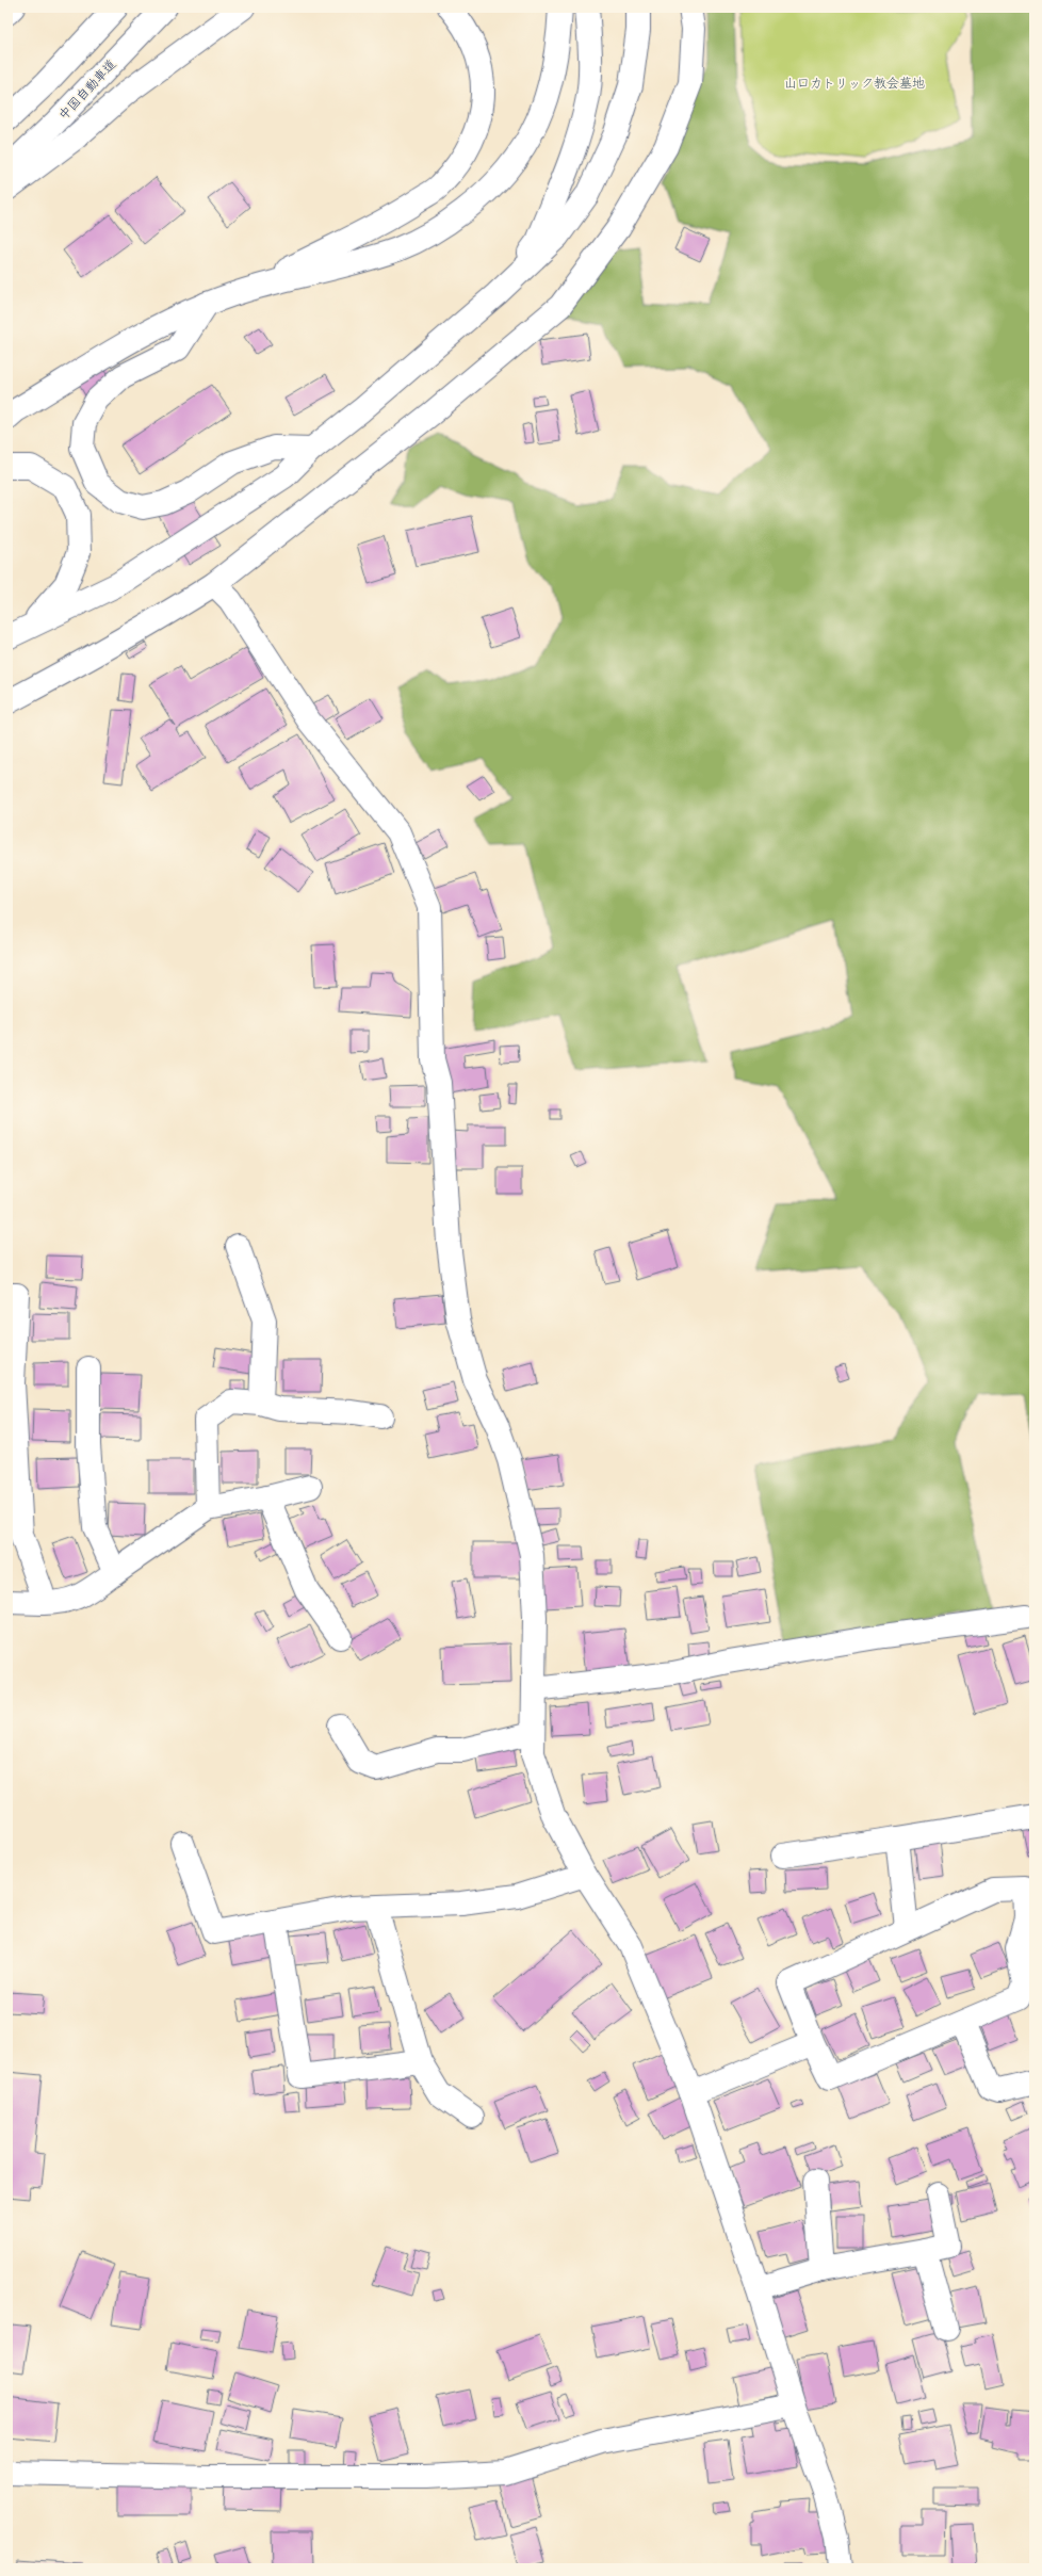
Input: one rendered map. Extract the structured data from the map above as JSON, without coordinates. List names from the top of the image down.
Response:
{
  "streets": {
    "main road": ["中国自動車道"]
  },
  "parks": ["山口カトリック教会墓地"]
}
